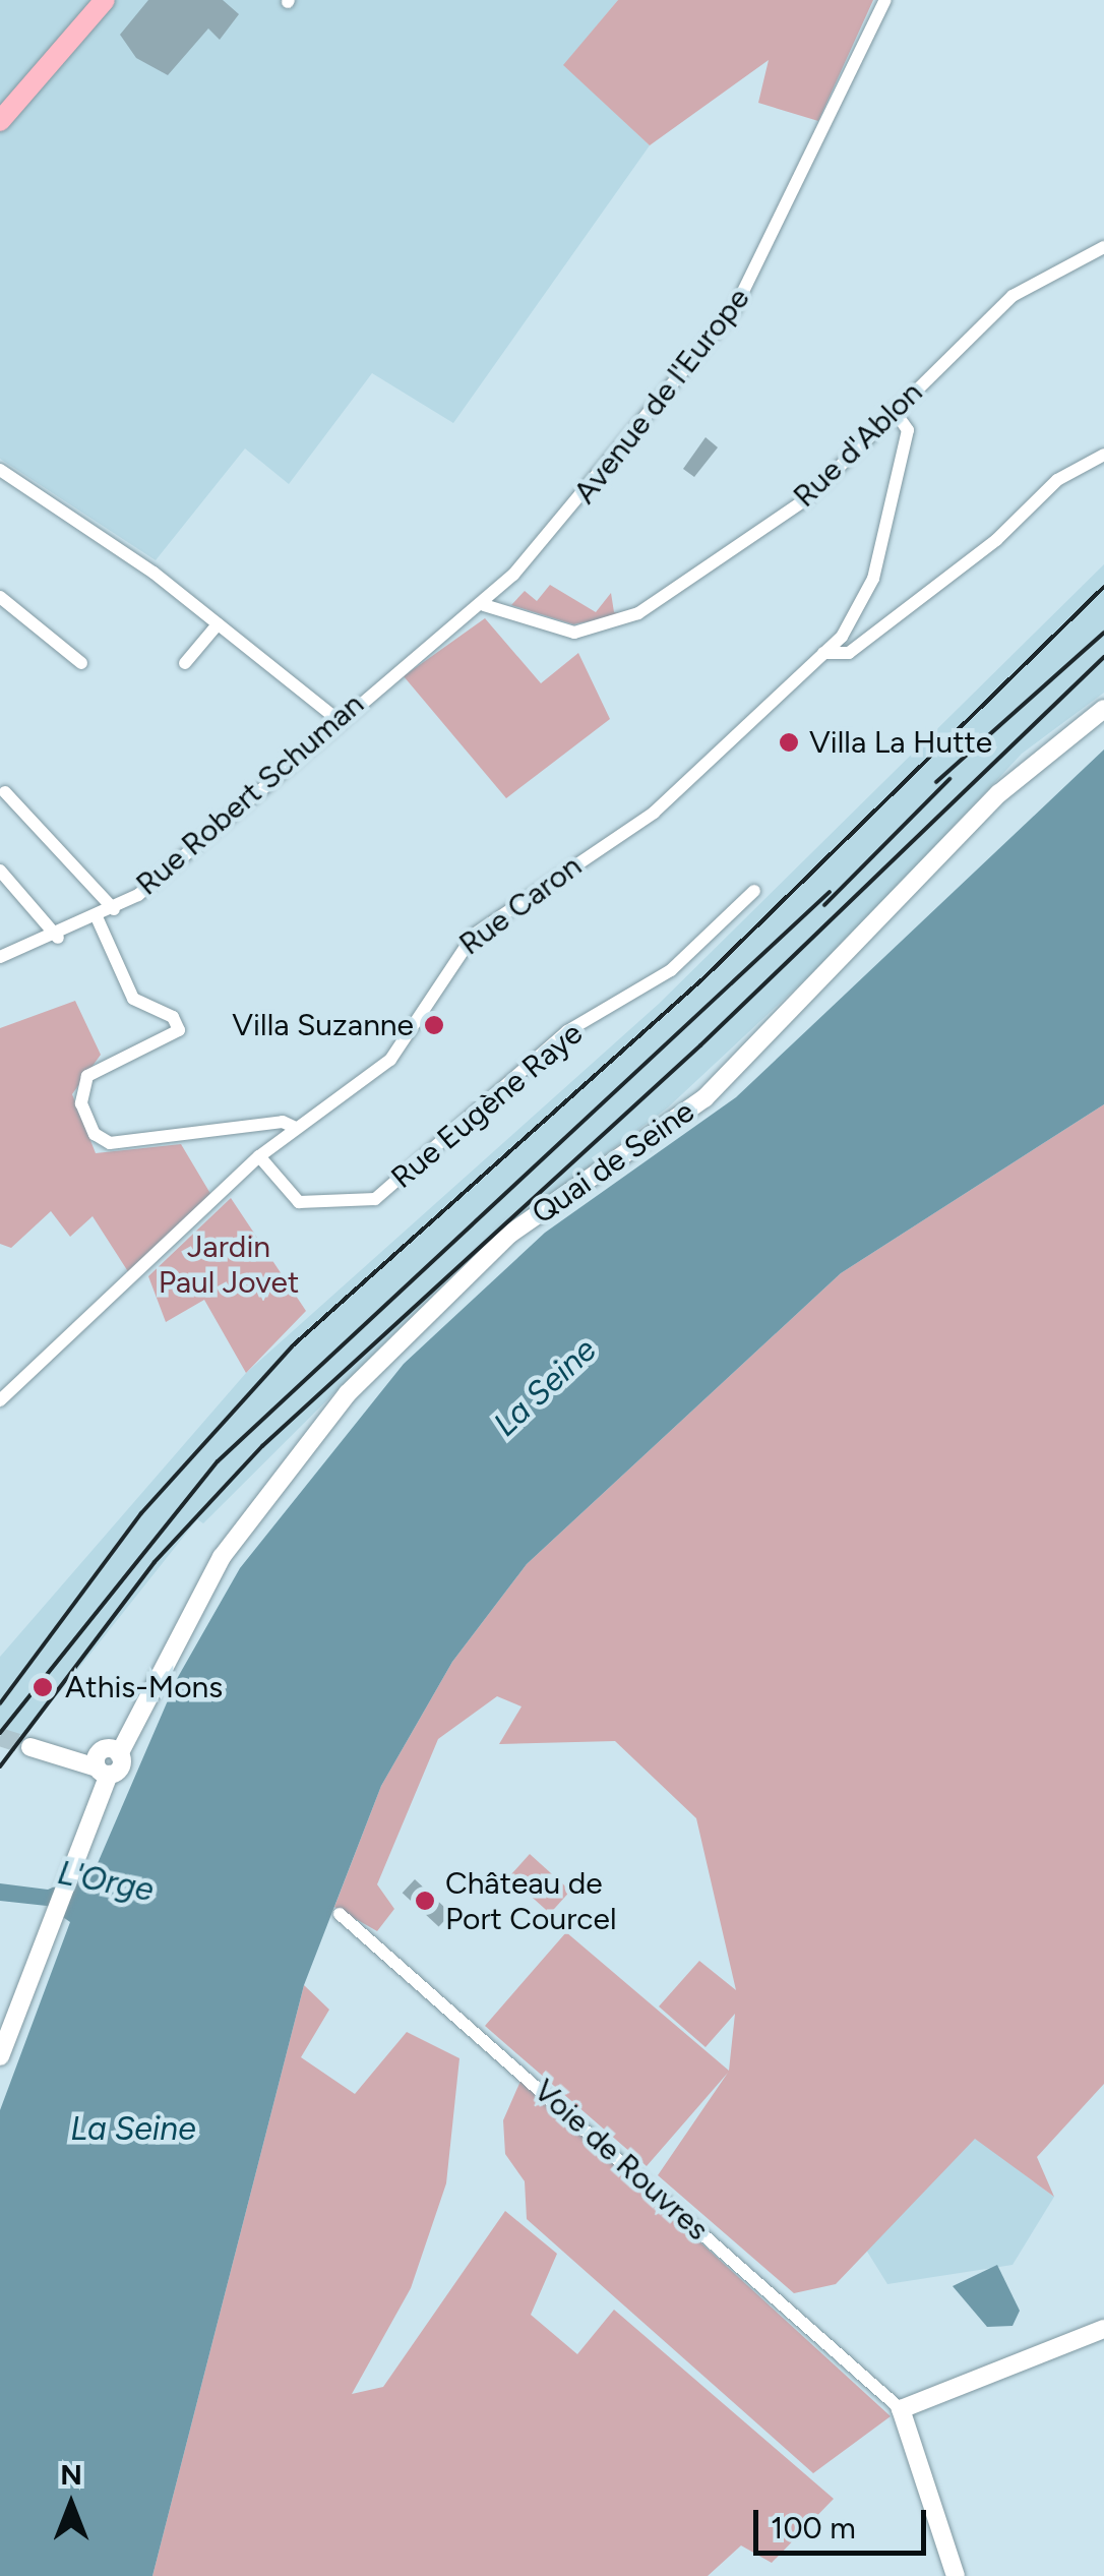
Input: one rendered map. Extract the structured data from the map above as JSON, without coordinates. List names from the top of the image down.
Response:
{
  "streets": {
    "main road": ["Quai de Seine"],
    "street": [
      "Avenue de l'Europe",
      "Rue d'Ablon",
      "Rue Robert Schuman",
      "Rue Caron",
      "Rue Eugène Raye",
      "Voie de Rouvres"
    ]
  },
  "crossings": [
    ["Avenue de l'Europe", "Rue d'Ablon"],
    ["Avenue de l'Europe", "Rue Robert Schuman"],
    ["Rue d'Ablon", "Rue Robert Schuman"],
    ["Rue d'Ablon", "Rue Caron"],
    ["Rue Caron", "Rue Eugène Raye"]
  ],
  "water": ["La Seine", "L'Orge"],
  "parks": ["Jardin Paul Jovet"],
  "places": [
    "Villa La Hutte",
    "Villa Suzanne",
    "Athis-Mons",
    "Château de Port Courcel"
  ],
  "scale_bar": "100 m",
  "north": "top"
}
